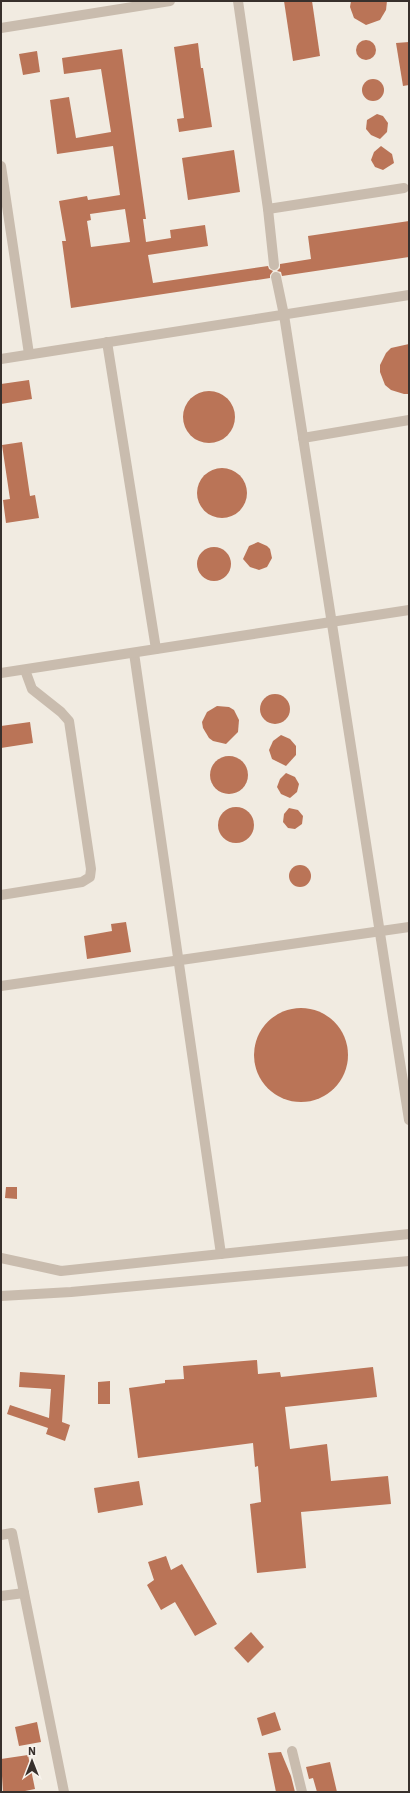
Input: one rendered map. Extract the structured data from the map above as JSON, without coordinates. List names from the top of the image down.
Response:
{
  "north": "top"
}
